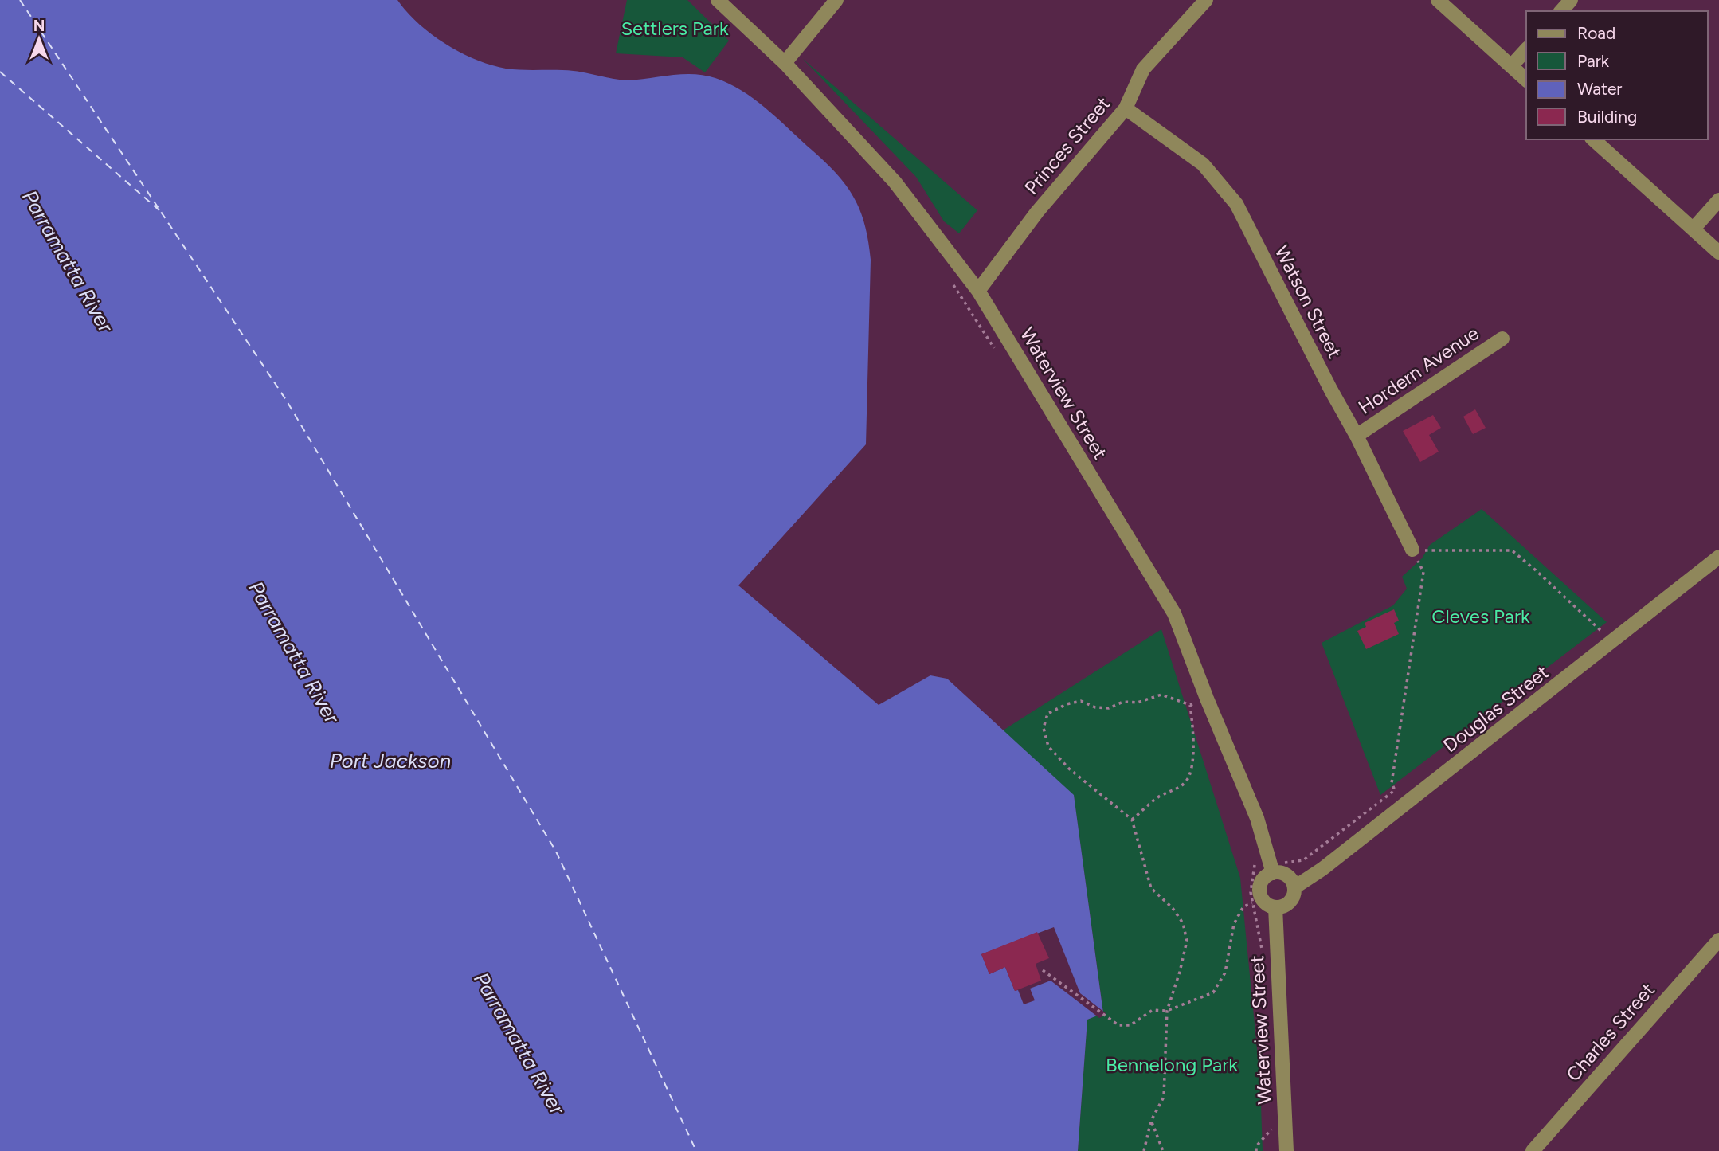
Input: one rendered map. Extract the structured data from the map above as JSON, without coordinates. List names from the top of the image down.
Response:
{
  "streets": {
    "street": [
      "Princes Street",
      "Watson Street",
      "Hordern Avenue",
      "Waterview Street",
      "Douglas Street",
      "Charles Street"
    ]
  },
  "crossings": [
    ["Princes Street", "Watson Street"],
    ["Princes Street", "Waterview Street"],
    ["Watson Street", "Hordern Avenue"],
    ["Waterview Street", "Douglas Street"]
  ],
  "water": ["Parramatta River", "Port Jackson"],
  "parks": ["Settlers Park", "Cleves Park", "Bennelong Park"],
  "legend": [
    "Road",
    "Park",
    "Water",
    "Building"
  ],
  "north": "top"
}
